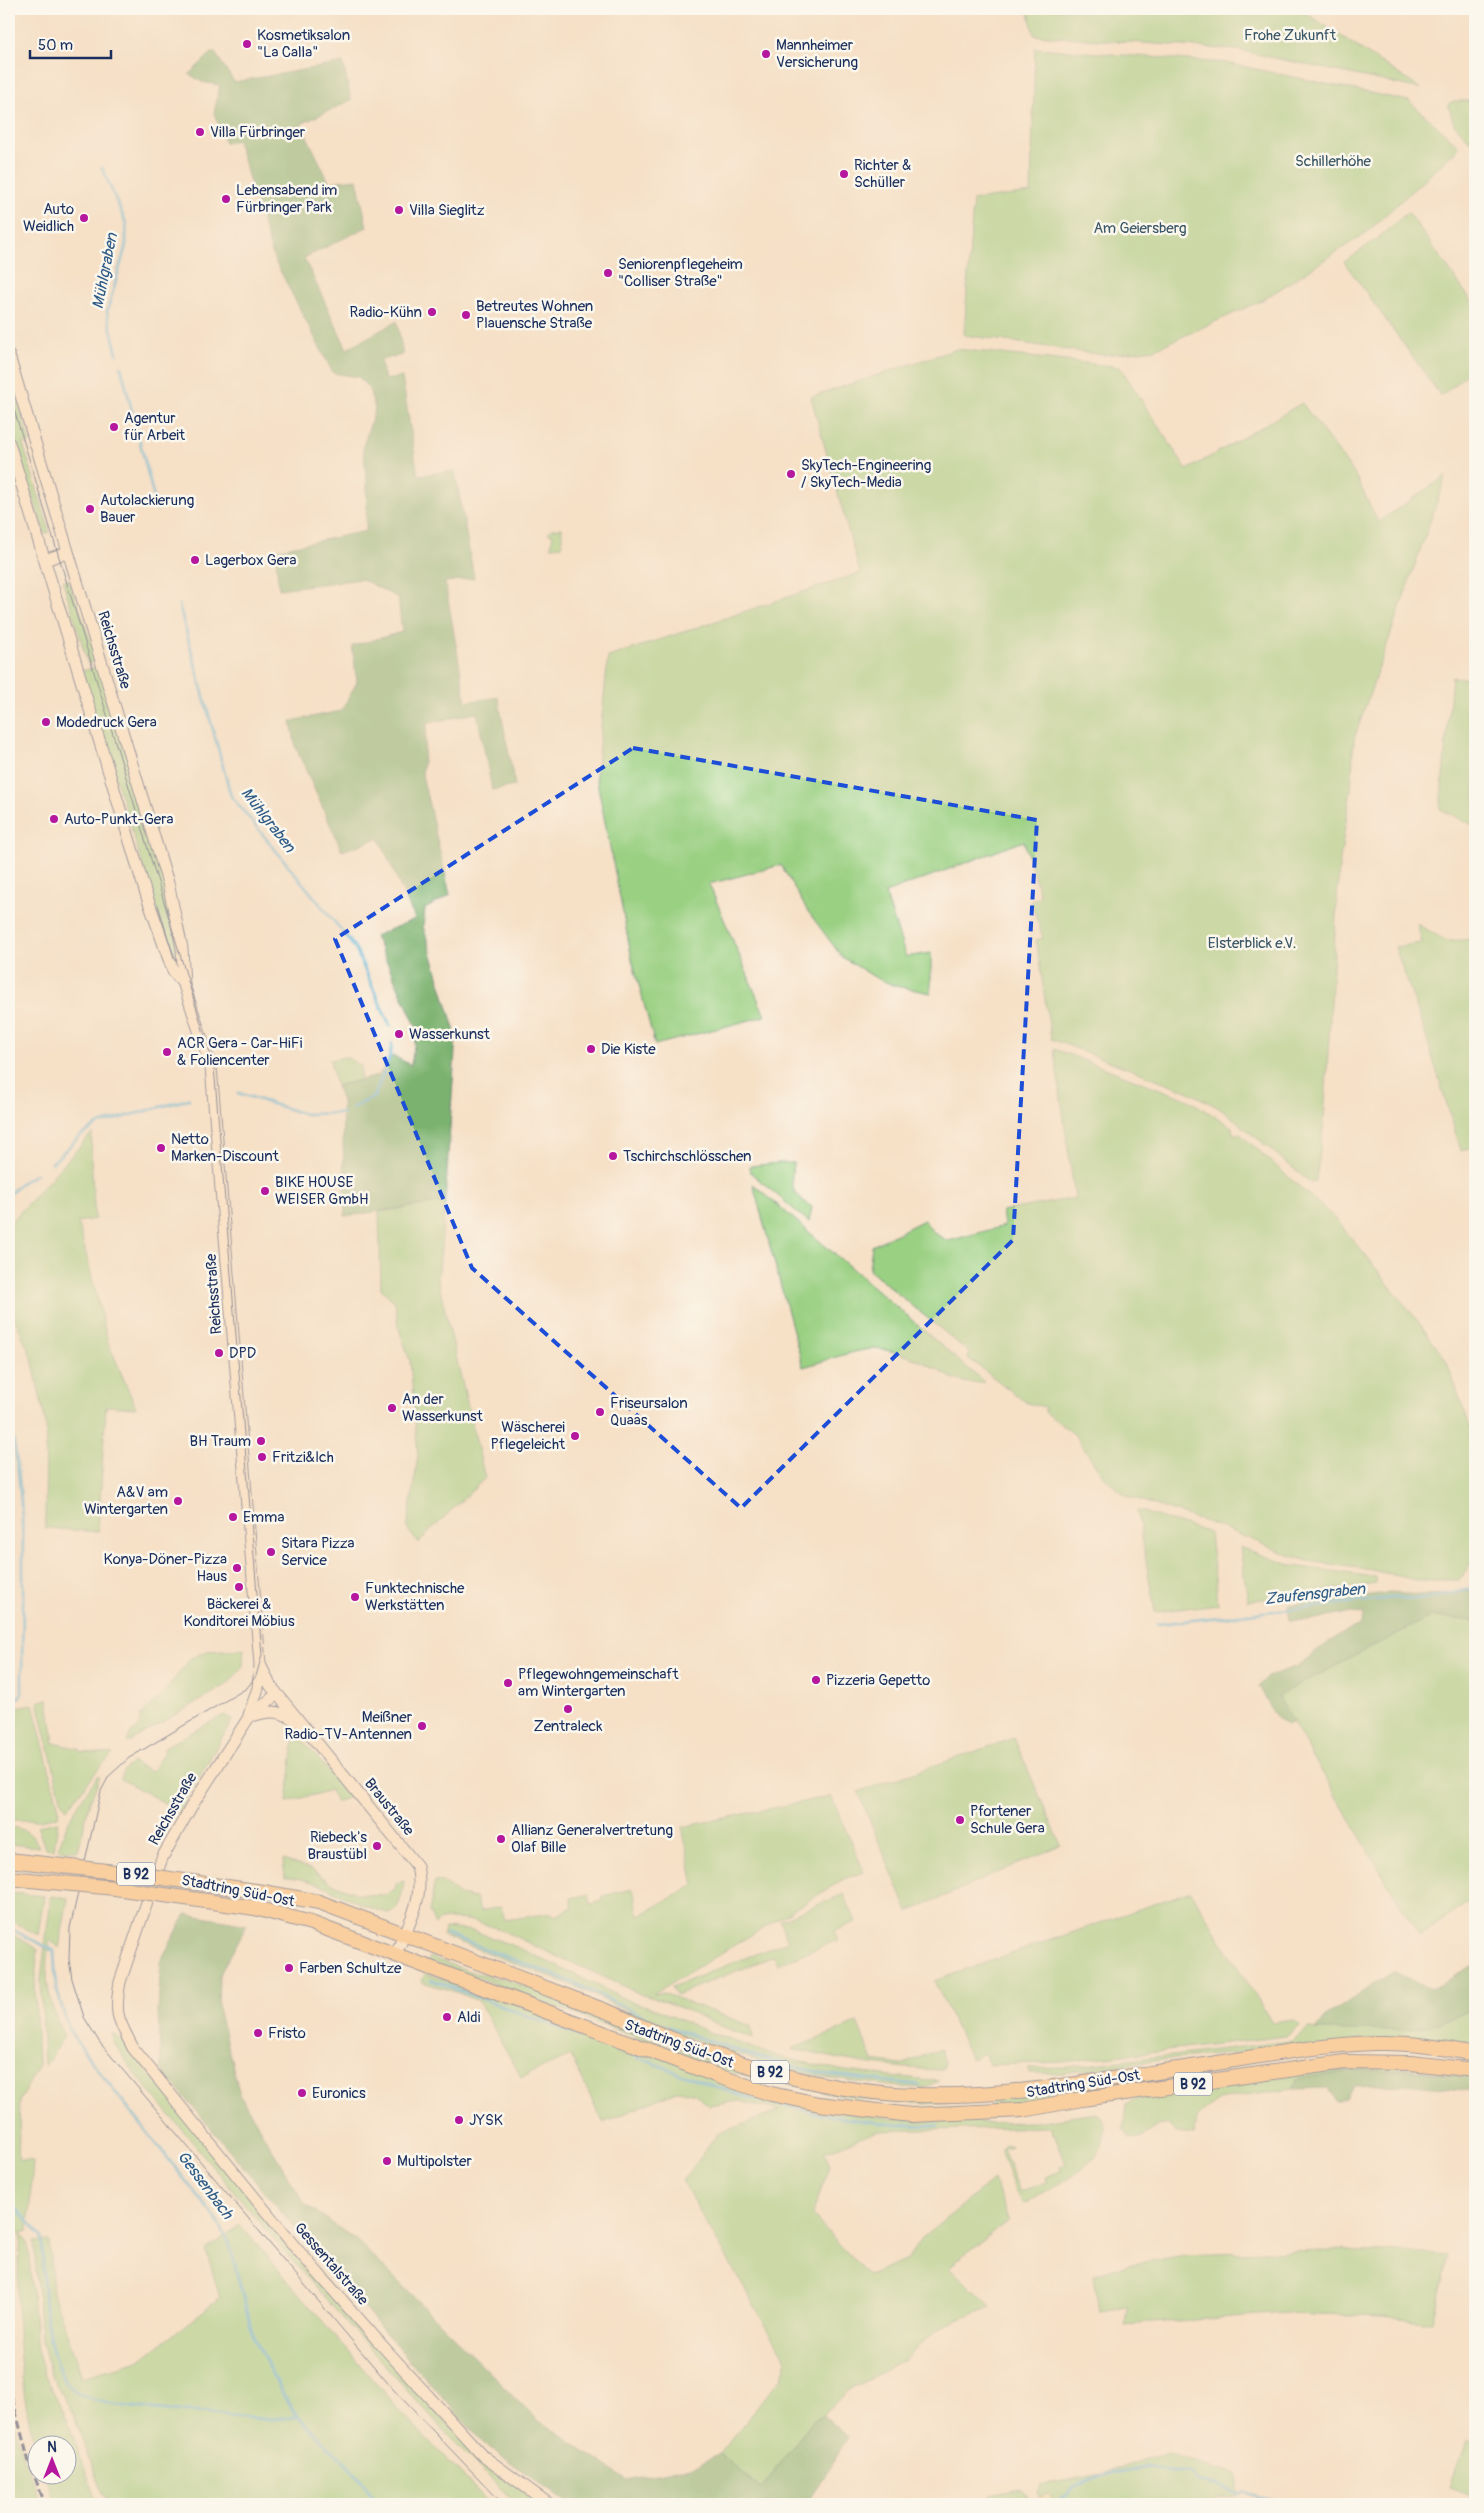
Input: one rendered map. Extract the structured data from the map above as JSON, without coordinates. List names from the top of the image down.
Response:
{
  "streets": {
    "main road": [
      "Reichsstraße",
      "Braustraße",
      "B 92",
      "Stadtring Süd-Ost",
      "Gessentalstraße"
    ]
  },
  "crossings": [
    ["Reichsstraße", "Braustraße"],
    ["Reichsstraße", "Gessentalstraße"],
    ["Braustraße", "Stadtring Süd-Ost"]
  ],
  "water": ["Mühlgraben", "Zaufensgraben", "Gessenbach"],
  "parks": [
    "Frohe Zukunft",
    "Schillerhöhe",
    "Am Geiersberg",
    "Elsterblick e.V."
  ],
  "places": [
    "Kosmetiksalon \"La Calla\"",
    "Mannheimer Versicherung",
    "Villa Fürbringer",
    "Richter & Schüller",
    "Lebensabend im Fürbringer Park",
    "Villa Sieglitz",
    "Auto Weidlich",
    "Seniorenpflegeheim \"Colliser Straße\"",
    "Radio-Kühn",
    "Betreutes Wohnen Plauensche Straße",
    "Agentur für Arbeit",
    "SkyTech-Engineering / SkyTech-Media",
    "Autolackierung Bauer",
    "Lagerbox Gera",
    "Modedruck Gera",
    "Auto-Punkt-Gera",
    "Wasserkunst",
    "Die Kiste",
    "ACR Gera - Car-HiFi & Foliencenter",
    "Netto Marken-Discount",
    "Tschirchschlösschen",
    "BIKE HOUSE WEISER GmbH",
    "DPD",
    "An der Wasserkunst",
    "Friseursalon Quaas",
    "Wäscherei Pflegeleicht",
    "BH Traum",
    "Fritzi&Ich",
    "A&V am Wintergarten",
    "Emma",
    "Sitara Pizza Service",
    "Konya-Döner-Pizza Haus",
    "Bäckerei & Konditorei Möbius",
    "Funktechnische Werkstätten",
    "Pizzeria Gepetto",
    "Pflegewohngemeinschaft am Wintergarten",
    "Zentraleck",
    "Meißner Radio-TV-Antennen",
    "Pfortener Schule Gera",
    "Allianz Generalvertretung Olaf Bille",
    "Riebeck's Braustübl",
    "Farben Schultze",
    "Aldi",
    "Fristo",
    "Euronics",
    "JYSK",
    "Multipolster"
  ],
  "scale_bar": "50 m",
  "north": "top"
}
